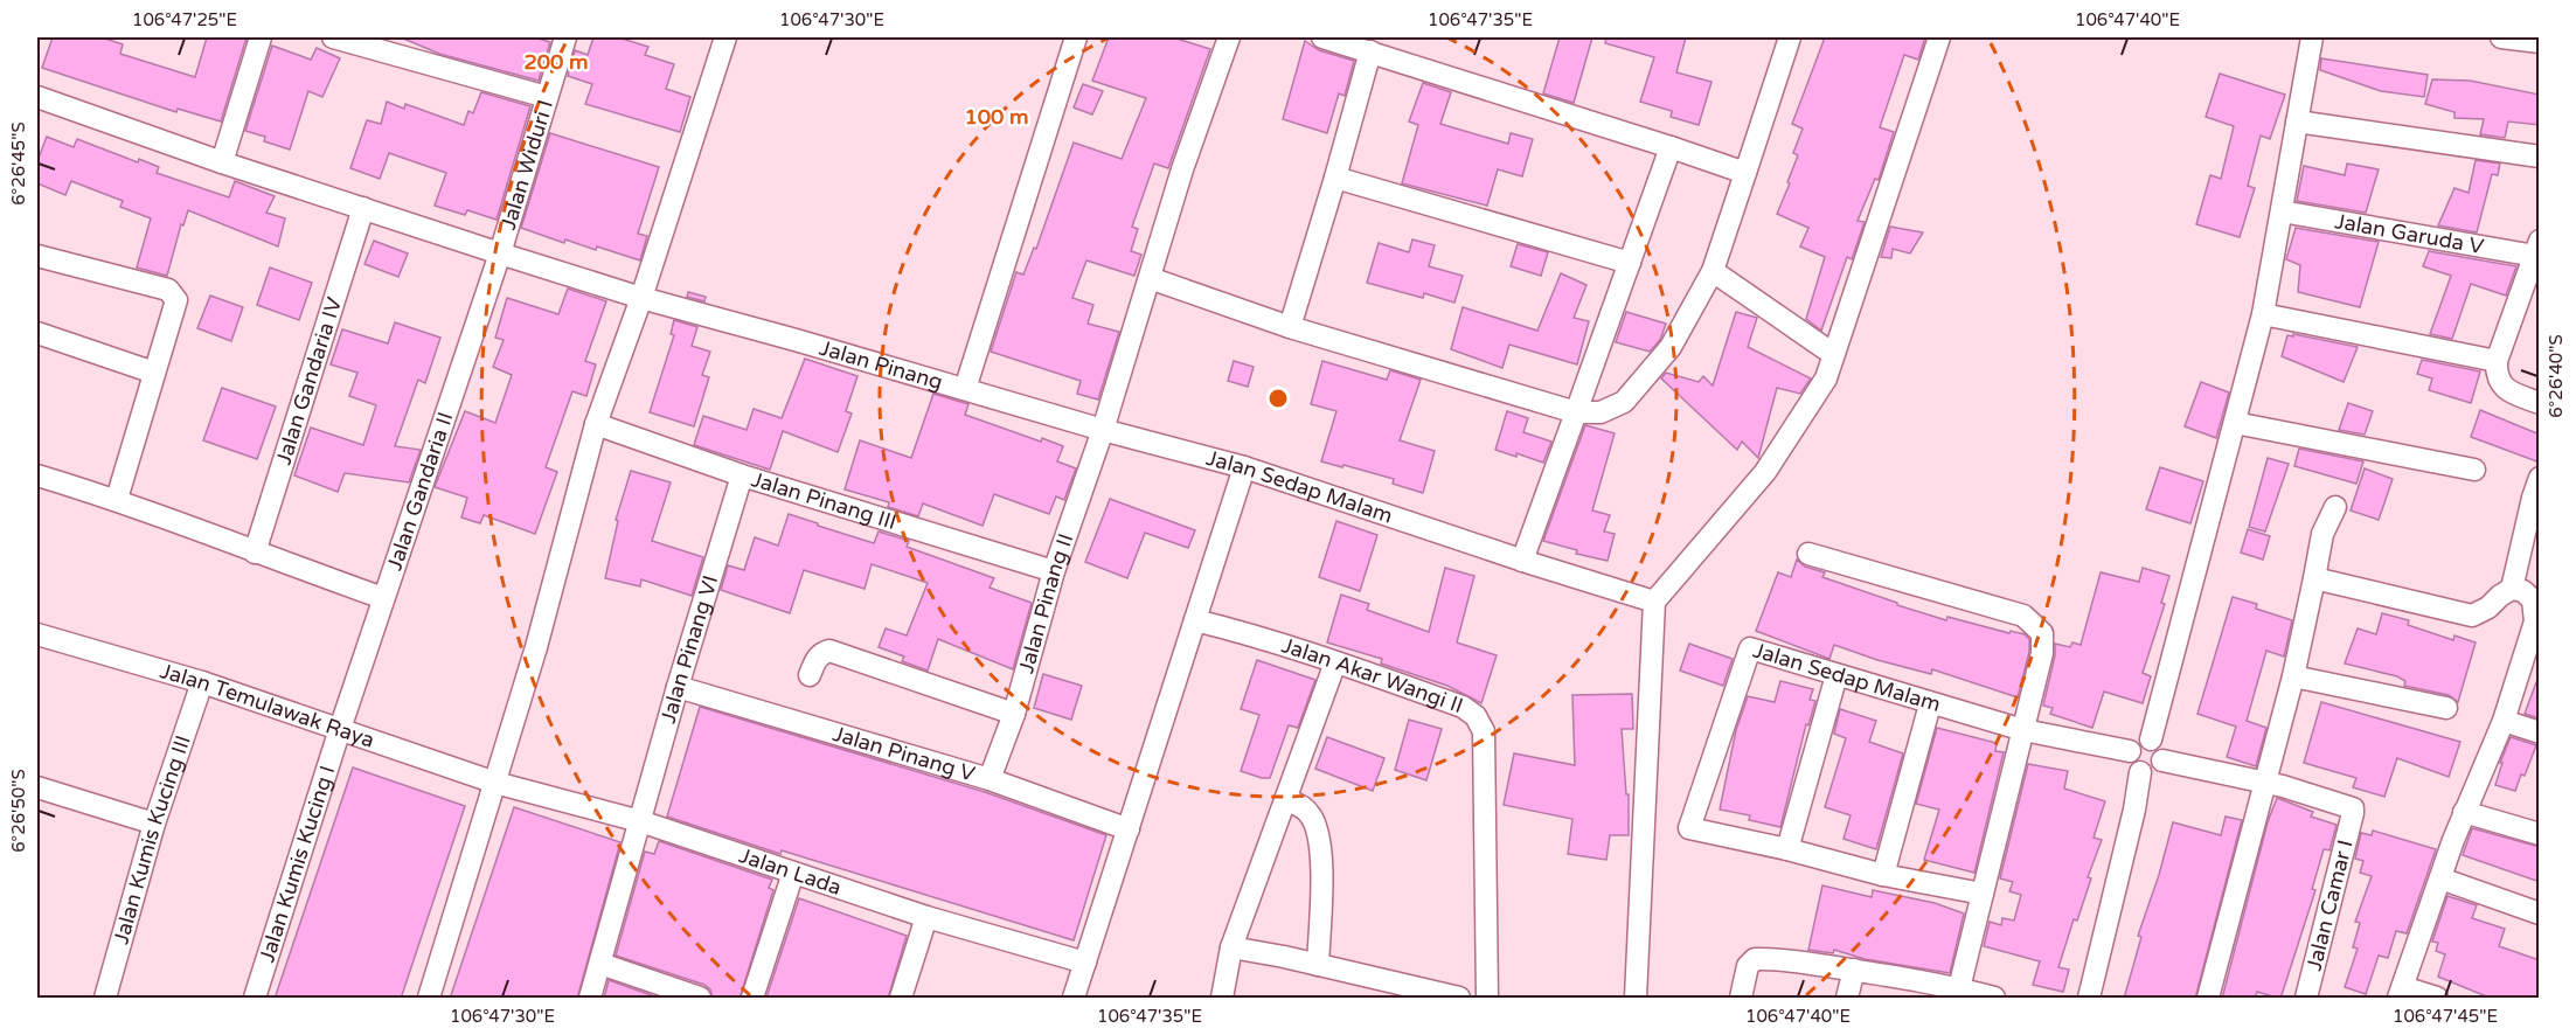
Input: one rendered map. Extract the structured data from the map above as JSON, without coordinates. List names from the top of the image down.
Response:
{
  "streets": {
    "street": [
      "Jalan Widuri I",
      "Jalan Garuda V",
      "Jalan Pinang",
      "Jalan Gandaria IV",
      "Jalan Sedap Malam",
      "Jalan Gandaria II",
      "Jalan Pinang III",
      "Jalan Pinang II",
      "Jalan Pinang VI",
      "Jalan Akar Wangi II",
      "Jalan Temulawak Raya",
      "Jalan Pinang V",
      "Jalan Kumis Kucing III",
      "Jalan Kumis Kucing I",
      "Jalan Lada",
      "Jalan Camar I"
    ]
  },
  "crossings": [
    ["Jalan Widuri I", "Jalan Pinang"],
    ["Jalan Widuri I", "Jalan Gandaria II"],
    ["Jalan Pinang", "Jalan Gandaria IV"],
    ["Jalan Pinang", "Jalan Sedap Malam"],
    ["Jalan Pinang", "Jalan Gandaria II"],
    ["Jalan Pinang", "Jalan Pinang II"],
    ["Jalan Sedap Malam", "Jalan Pinang II"],
    ["Jalan Gandaria II", "Jalan Temulawak Raya"],
    ["Jalan Gandaria II", "Jalan Kumis Kucing I"],
    ["Jalan Pinang III", "Jalan Pinang II"],
    ["Jalan Pinang III", "Jalan Pinang VI"],
    ["Jalan Pinang II", "Jalan Pinang V"],
    ["Jalan Pinang VI", "Jalan Pinang V"],
    ["Jalan Pinang VI", "Jalan Lada"],
    ["Jalan Temulawak Raya", "Jalan Kumis Kucing III"],
    ["Jalan Temulawak Raya", "Jalan Kumis Kucing I"],
    ["Jalan Temulawak Raya", "Jalan Lada"]
  ],
  "coordinates": [
    "106°47'25\"E",
    "106°47'30\"E",
    "106°47'35\"E",
    "106°47'40\"E",
    "6°26'45\"S",
    "6°26'40\"S",
    "6°26'50\"S",
    "106°47'45\"E"
  ],
  "rings": ["200 m", "100 m"]
}
